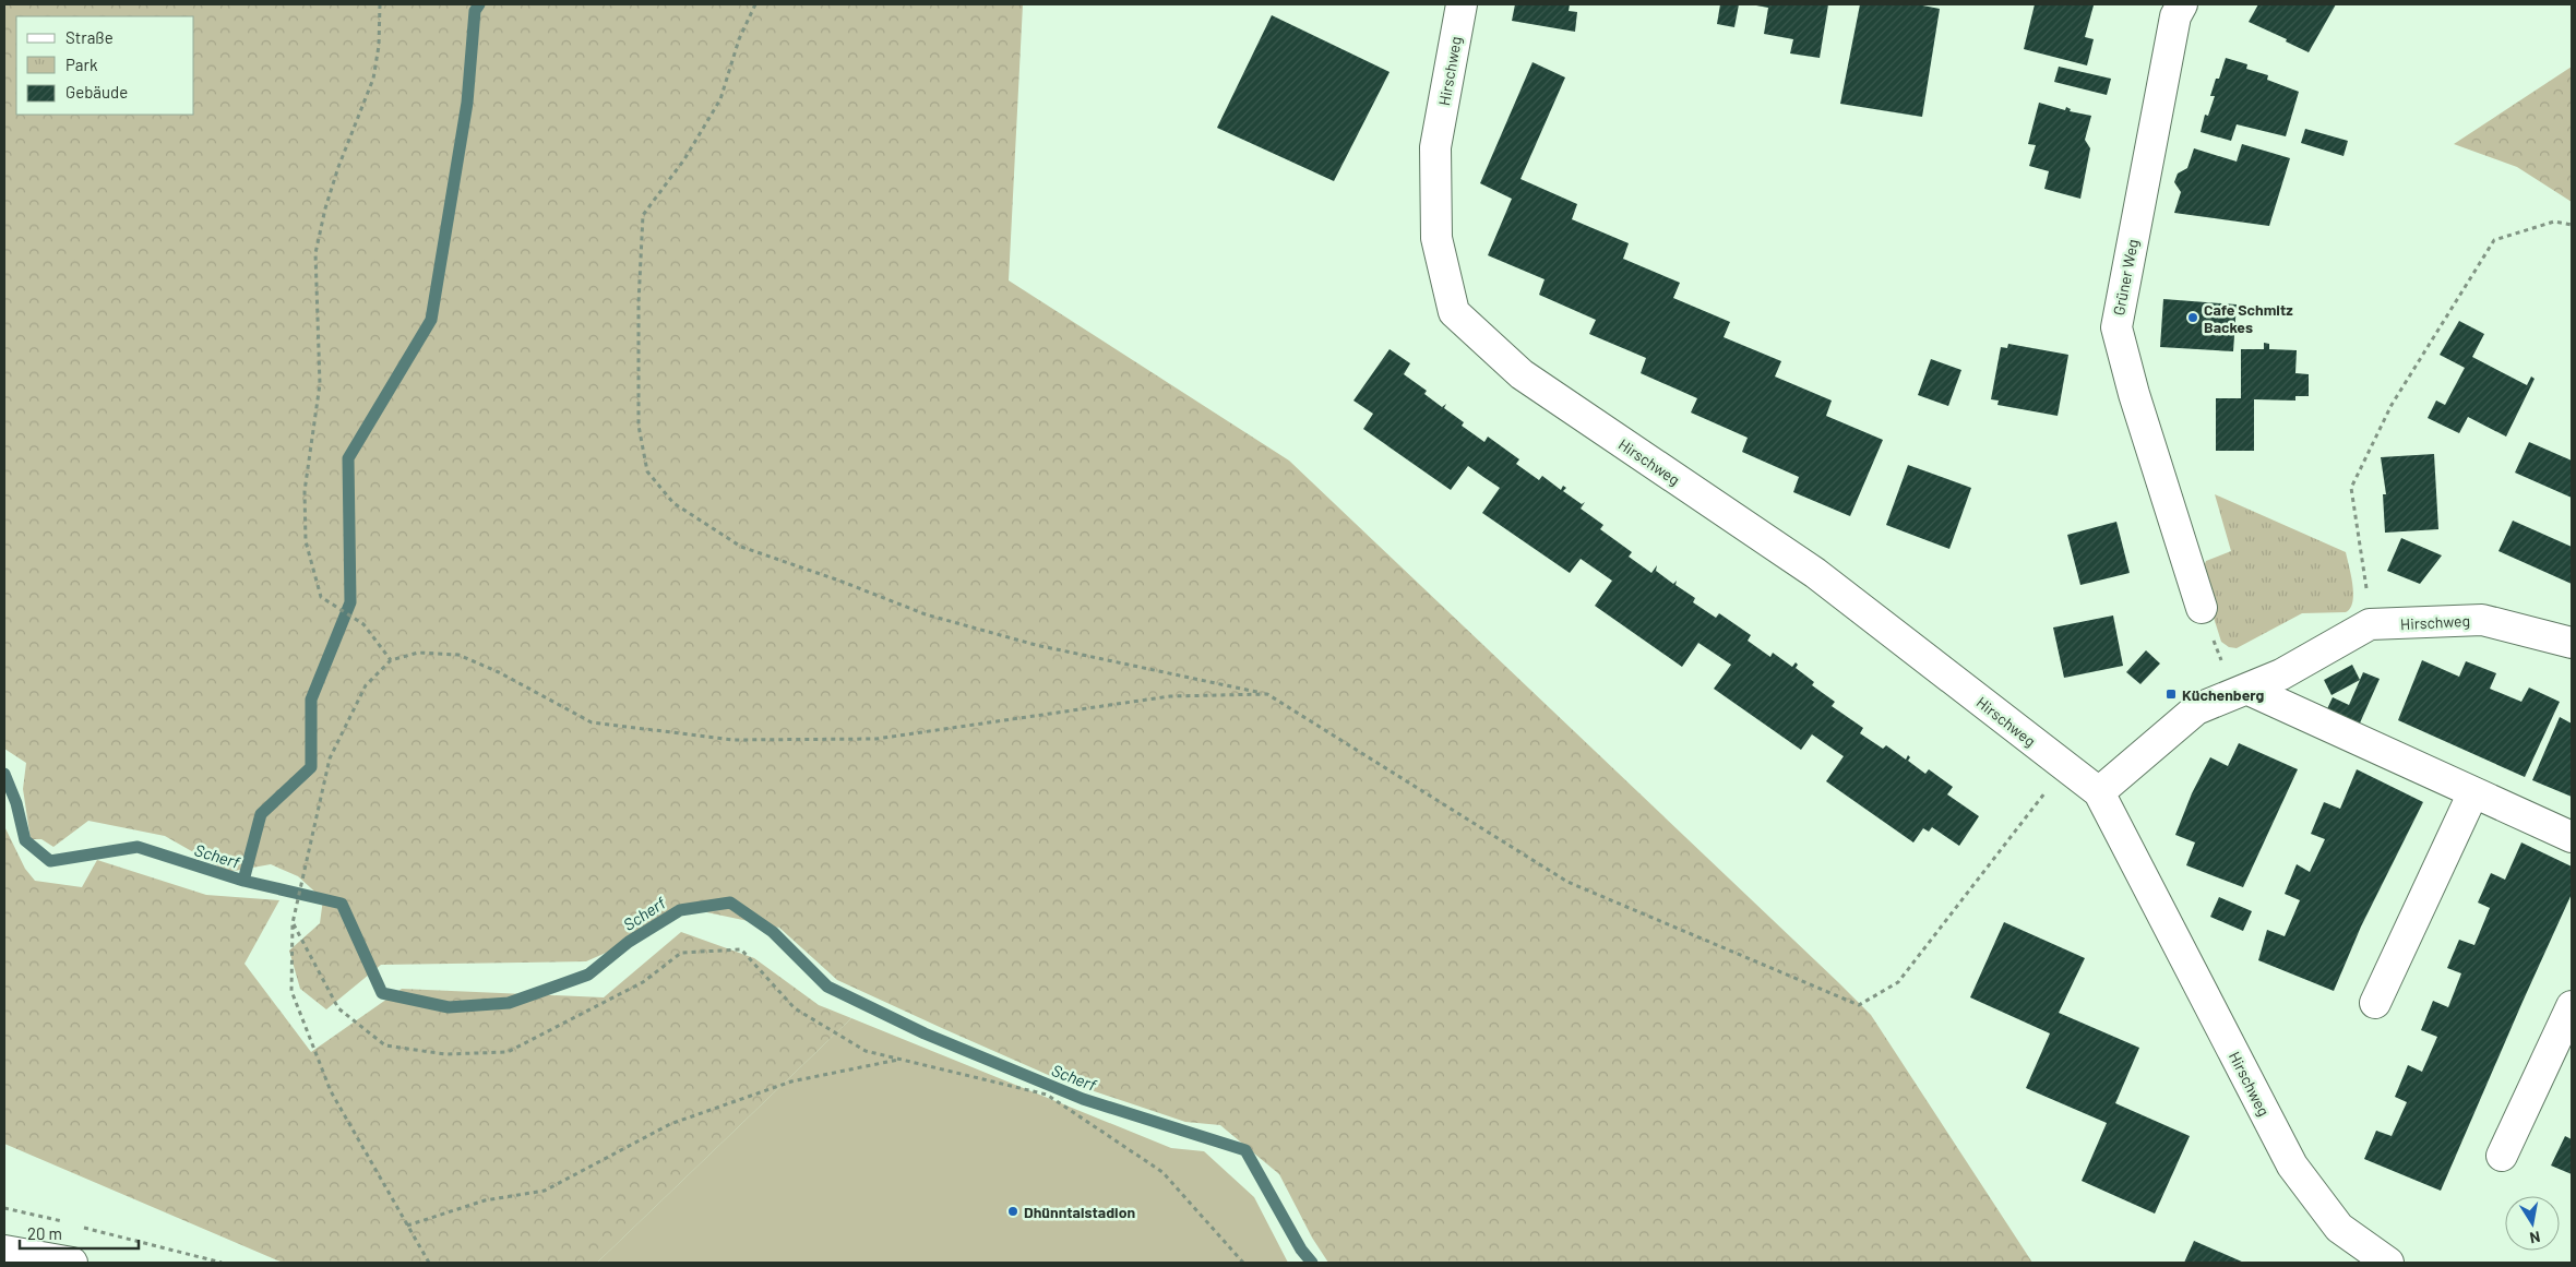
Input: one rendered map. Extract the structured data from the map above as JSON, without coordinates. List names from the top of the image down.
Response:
{
  "streets": {
    "street": ["Hirschweg", "Grüner Weg"]
  },
  "water": ["Scherf"],
  "places": {
    "other": ["Cafe Schmitz Backes", "Dhünntalstadion"],
    "transit": ["Küchenberg"]
  },
  "legend": ["Straße", "Park", "Gebäude"],
  "scale_bar": "20 m",
  "north": "bottom"
}
